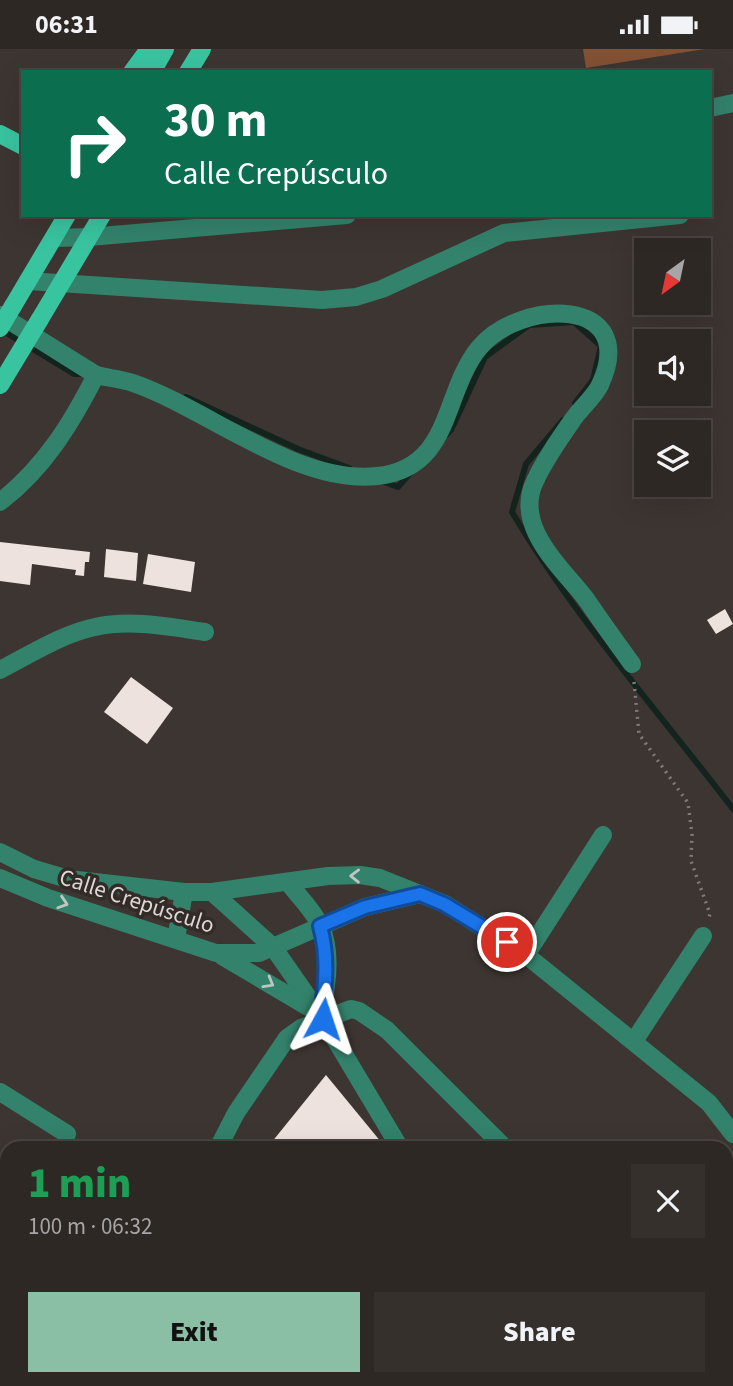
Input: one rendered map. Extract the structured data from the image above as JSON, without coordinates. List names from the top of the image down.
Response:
{
  "streets": {
    "street": ["Calle Crepúsculo"]
  },
  "north": "bottom left",
  "page": {
    "status": "06:31",
    "turn": ["30 m", "Calle Crepúsculo"],
    "heading": ["1 min", "100 m · 06:32"],
    "buttons": ["Exit", "Share"]
  }
}
